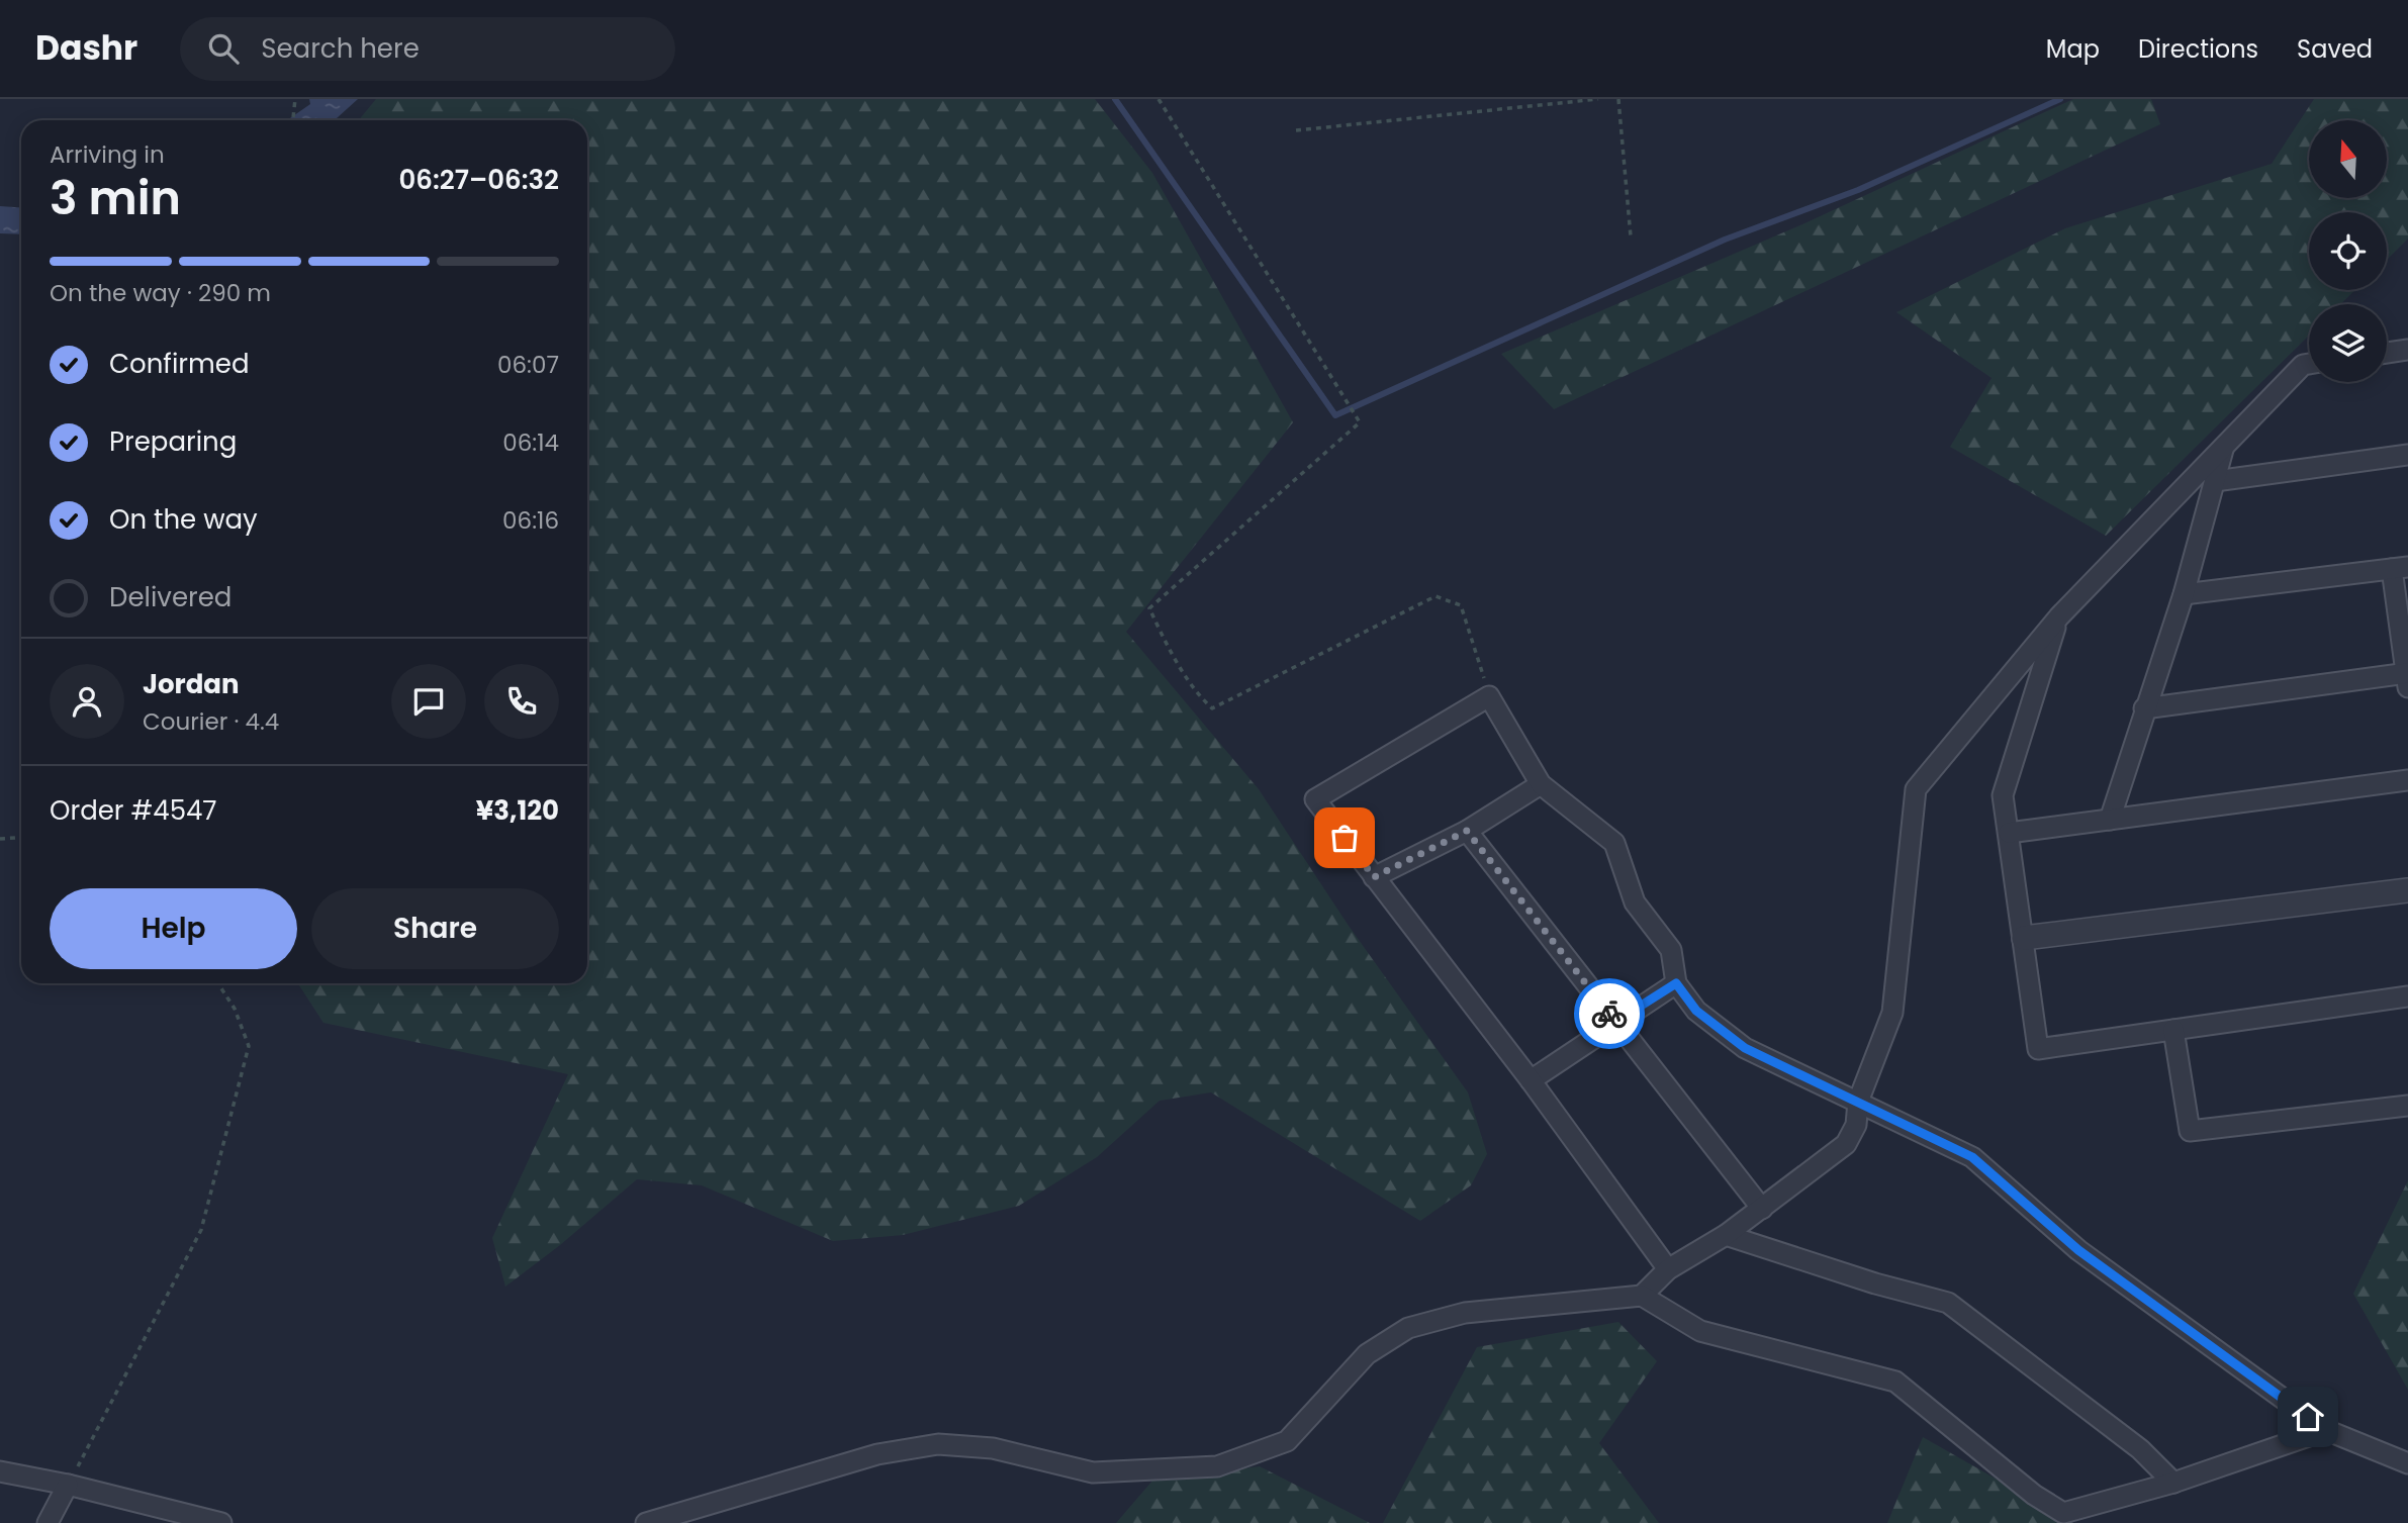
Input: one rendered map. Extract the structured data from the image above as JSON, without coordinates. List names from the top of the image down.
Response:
{
  "north": "top",
  "page": {
    "header": "Dashr",
    "search": "Search here",
    "nav": ["Map", "Directions", "Saved"],
    "heading": ["3 min", "Arriving in", "06:27–06:32"],
    "panel": [
      "Jordan",
      "Courier · 4.4",
      "Order #4547",
      "¥3,120"
    ],
    "bar": "On the way · 290 m",
    "list": [
      ["Confirmed", "06:07"],
      ["Preparing", "06:14"],
      ["On the way", "06:16"],
      "Delivered"
    ],
    "buttons": ["Help", "Share"]
  }
}
